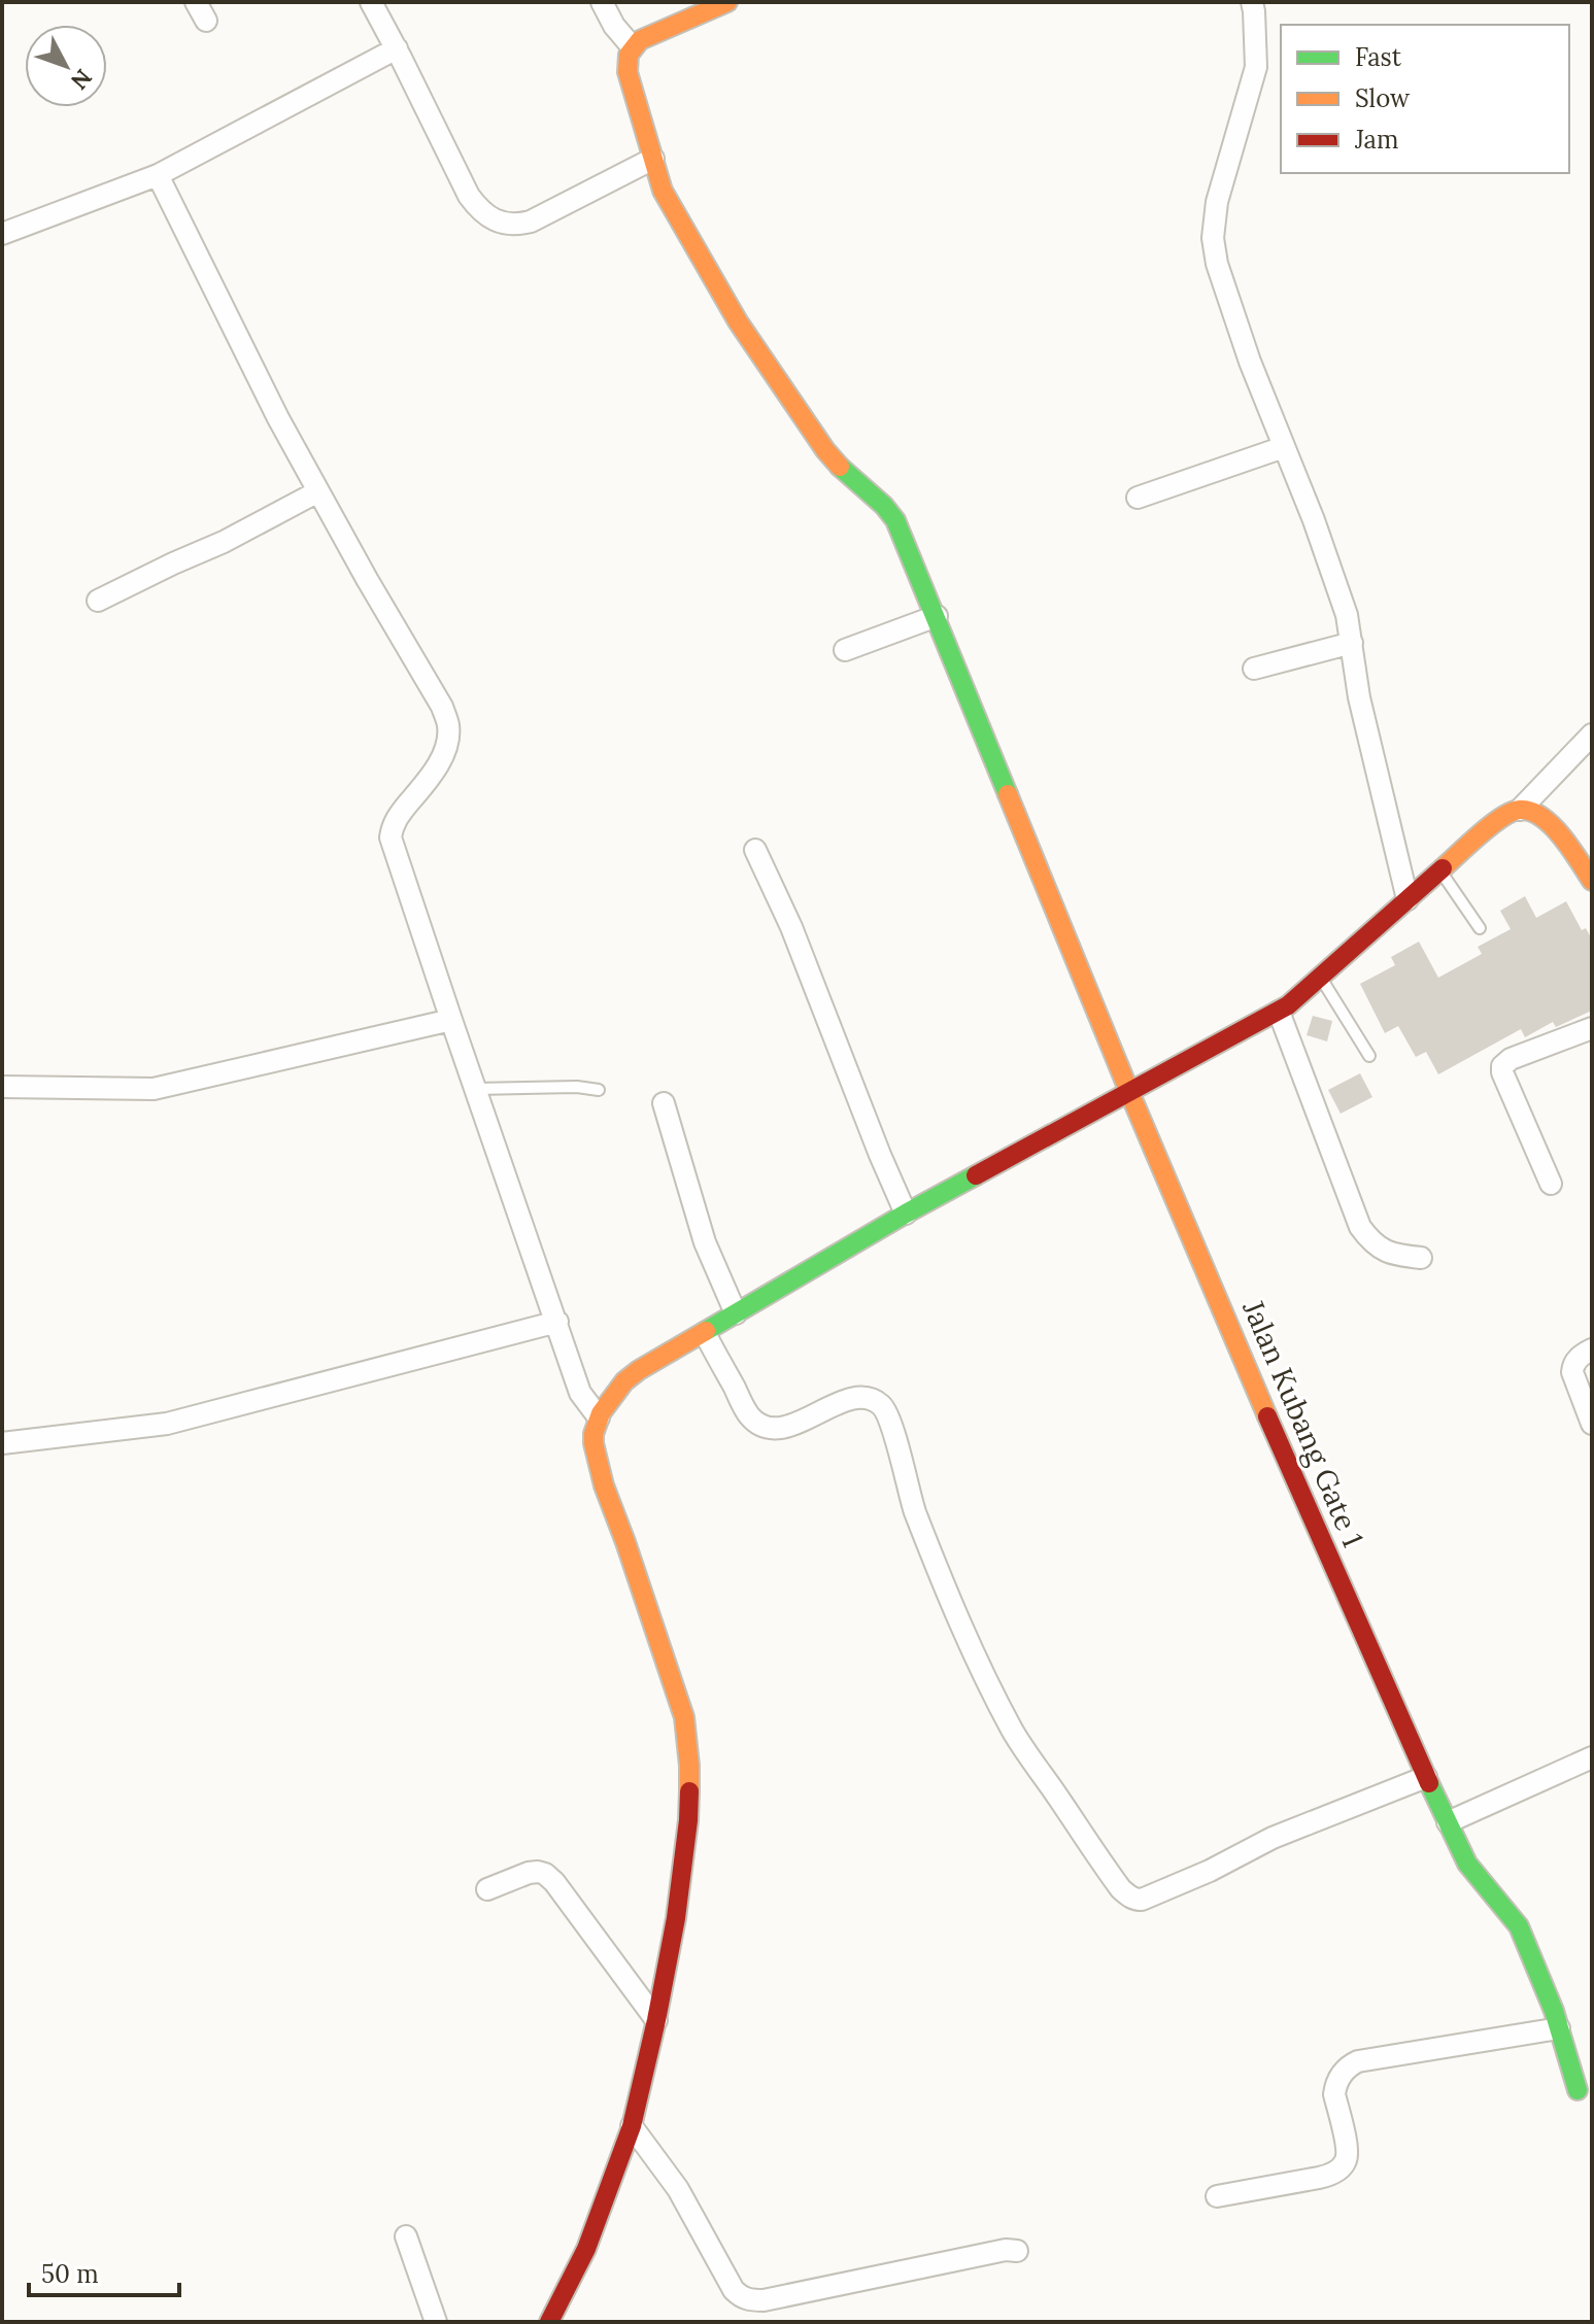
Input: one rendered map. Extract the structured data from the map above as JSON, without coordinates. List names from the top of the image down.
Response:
{
  "streets": {
    "street": ["Jalan Kubang Gate 1"]
  },
  "legend": ["Fast", "Slow", "Jam"],
  "scale_bar": "50 m",
  "north": "bottom right"
}
